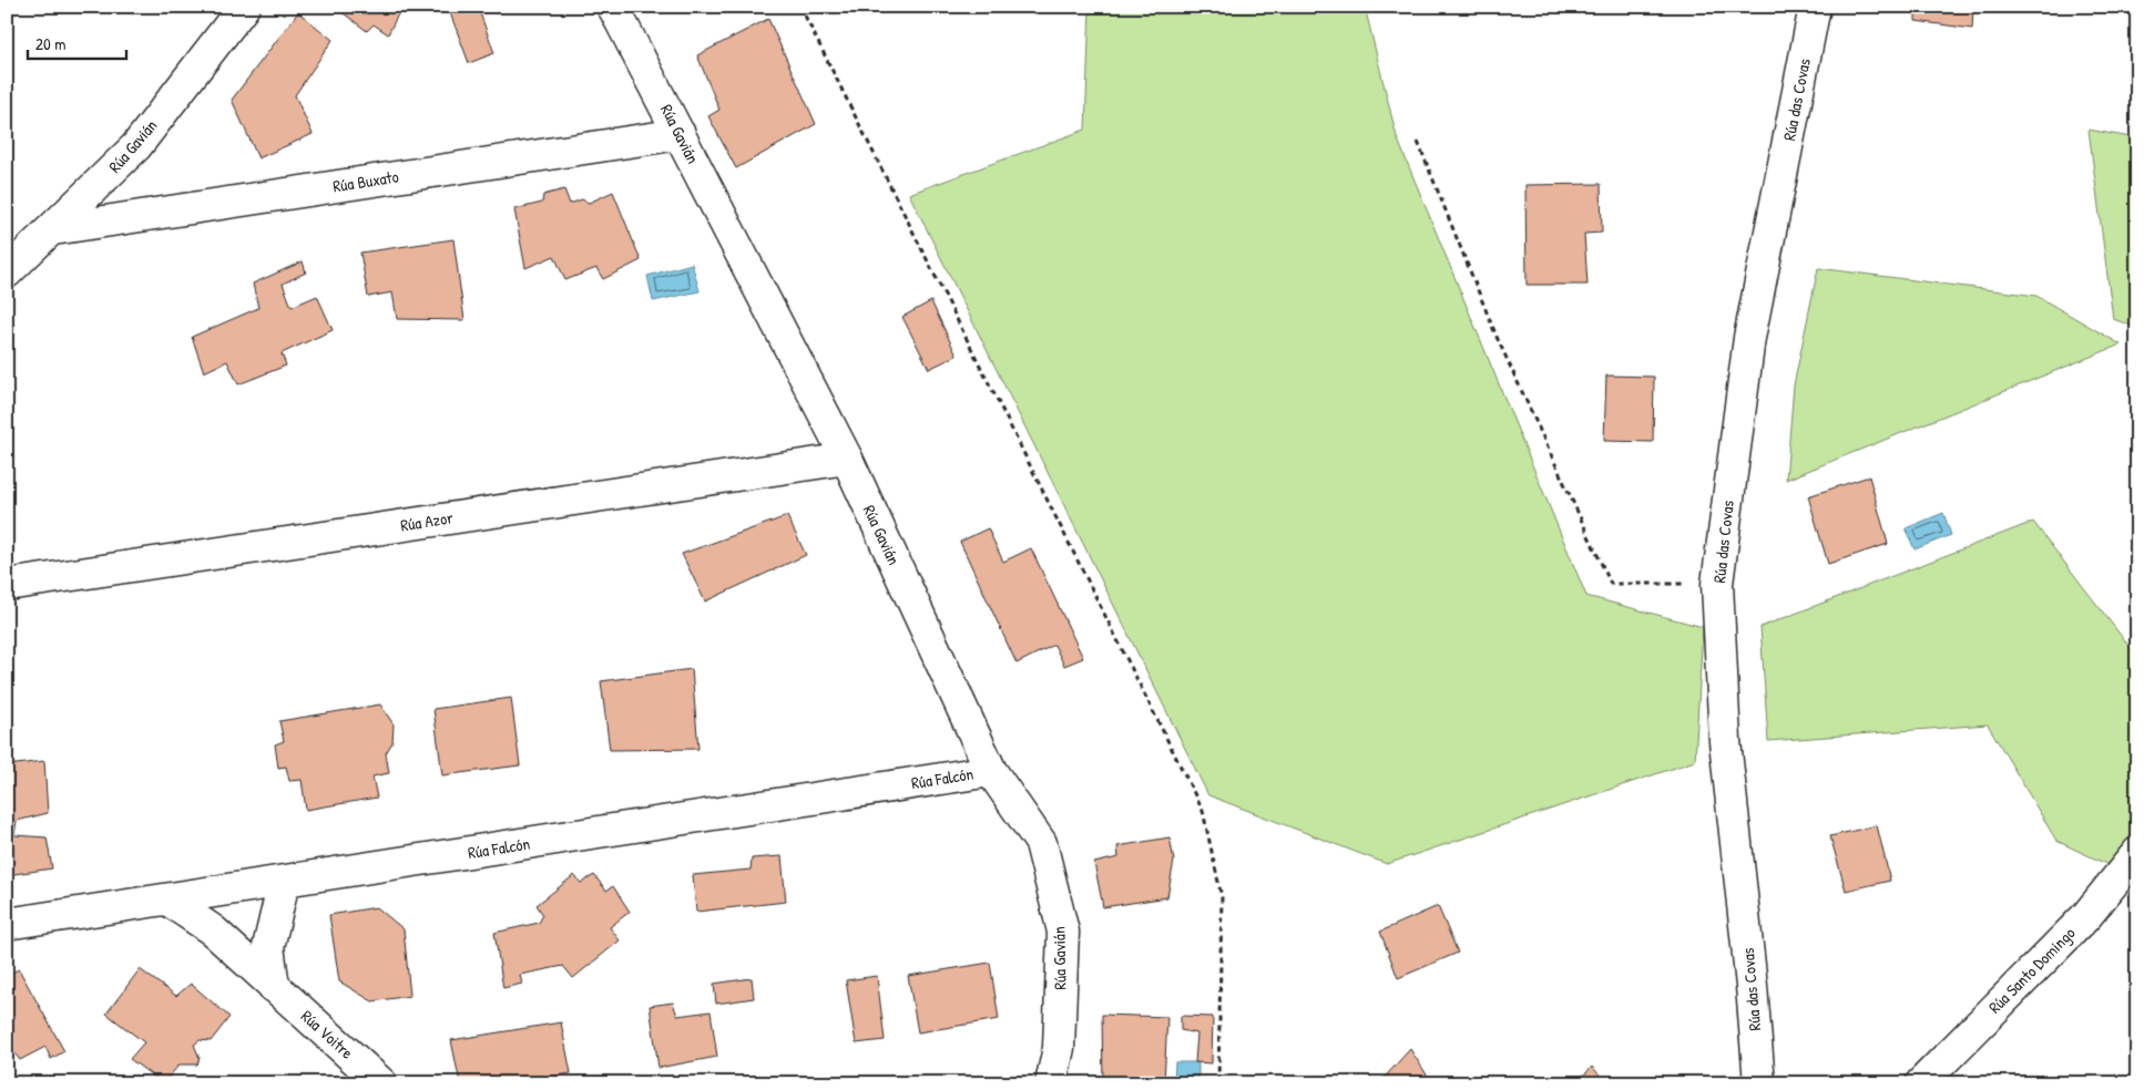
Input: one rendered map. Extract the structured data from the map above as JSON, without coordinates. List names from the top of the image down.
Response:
{
  "streets": {
    "street": [
      "Rúa das Covas",
      "Rúa Gavián",
      "Rúa Buxato",
      "Rúa Azor",
      "Rúa Falcón",
      "Rúa Santo Domingo",
      "Rúa Voitre"
    ]
  },
  "crossings": [
    ["Rúa Gavián", "Rúa Buxato"],
    ["Rúa Gavián", "Rúa Azor"],
    ["Rúa Gavián", "Rúa Falcón"],
    ["Rúa Falcón", "Rúa Voitre"]
  ],
  "scale_bar": "20 m"
}
